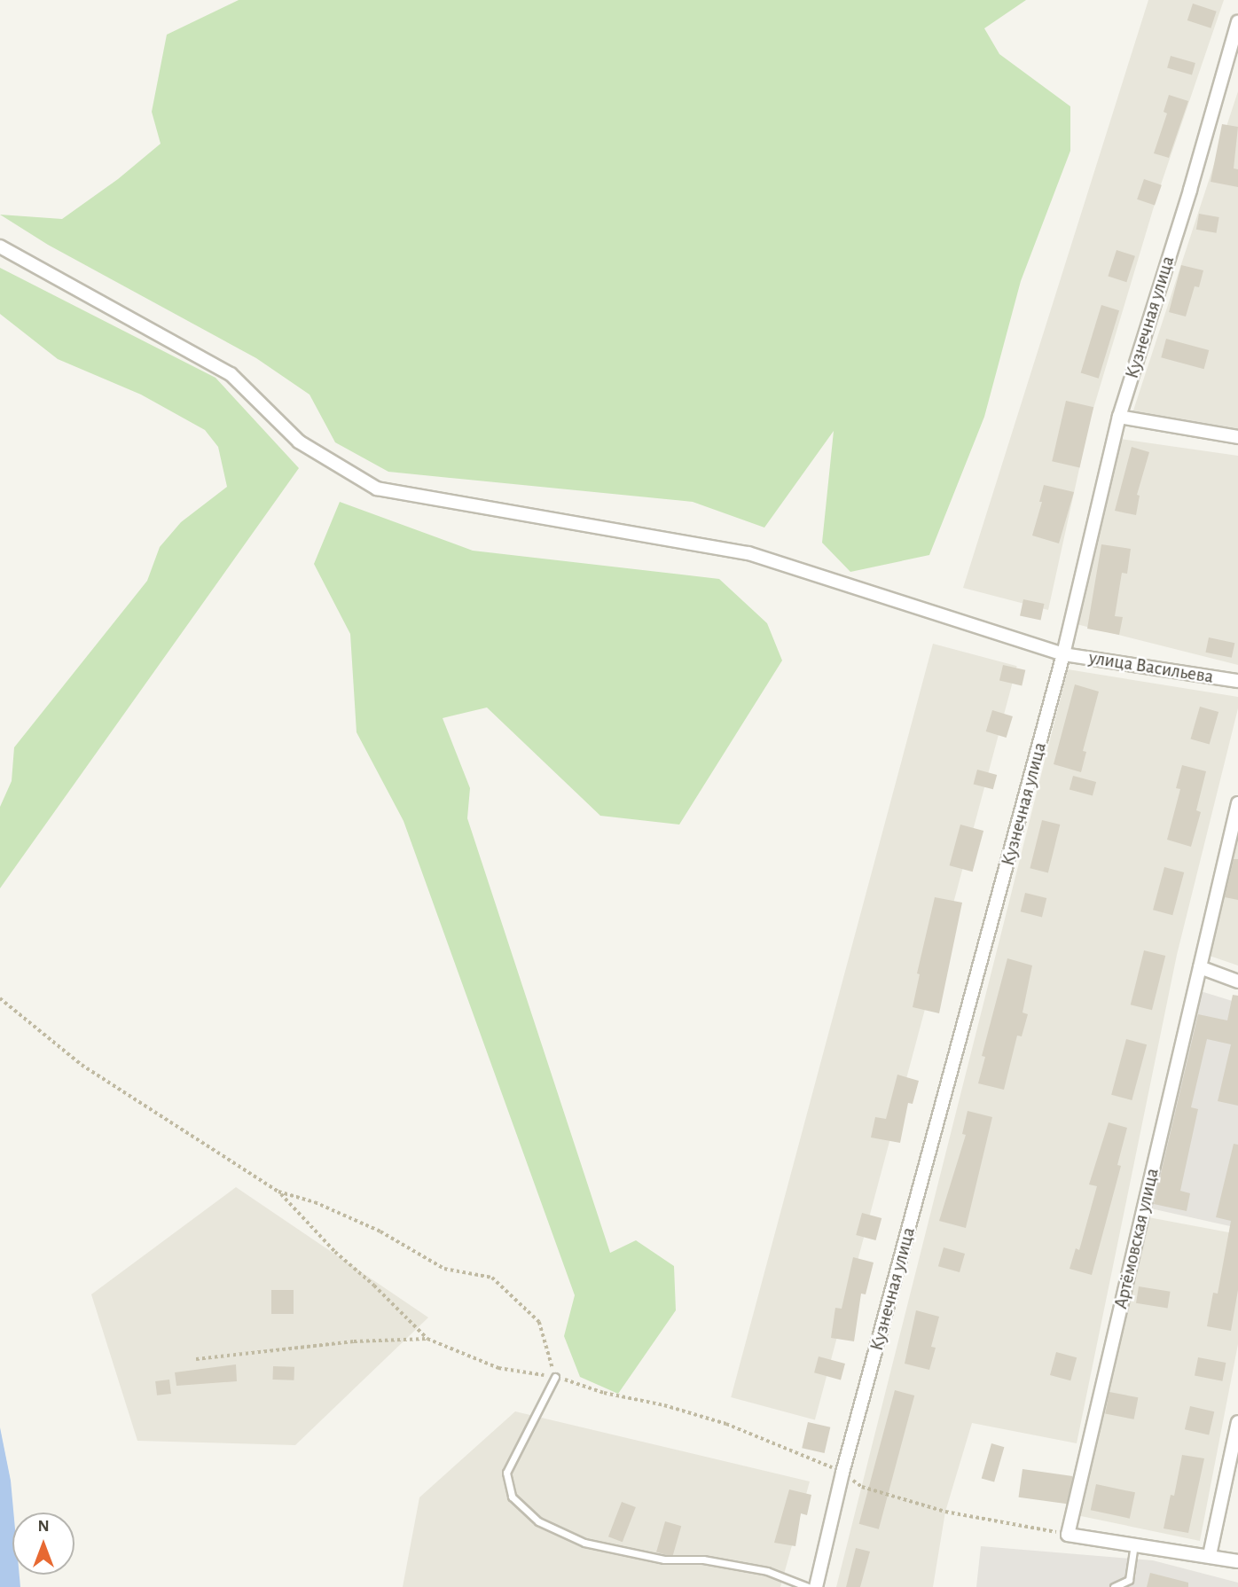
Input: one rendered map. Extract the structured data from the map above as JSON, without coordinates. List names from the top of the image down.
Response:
{
  "streets": {
    "street": ["Кузнечная улица", "улица Васильева", "Артёмовская улица"]
  },
  "crossings": [
    ["Кузнечная улица", "улица Васильева"]
  ],
  "north": "top"
}
